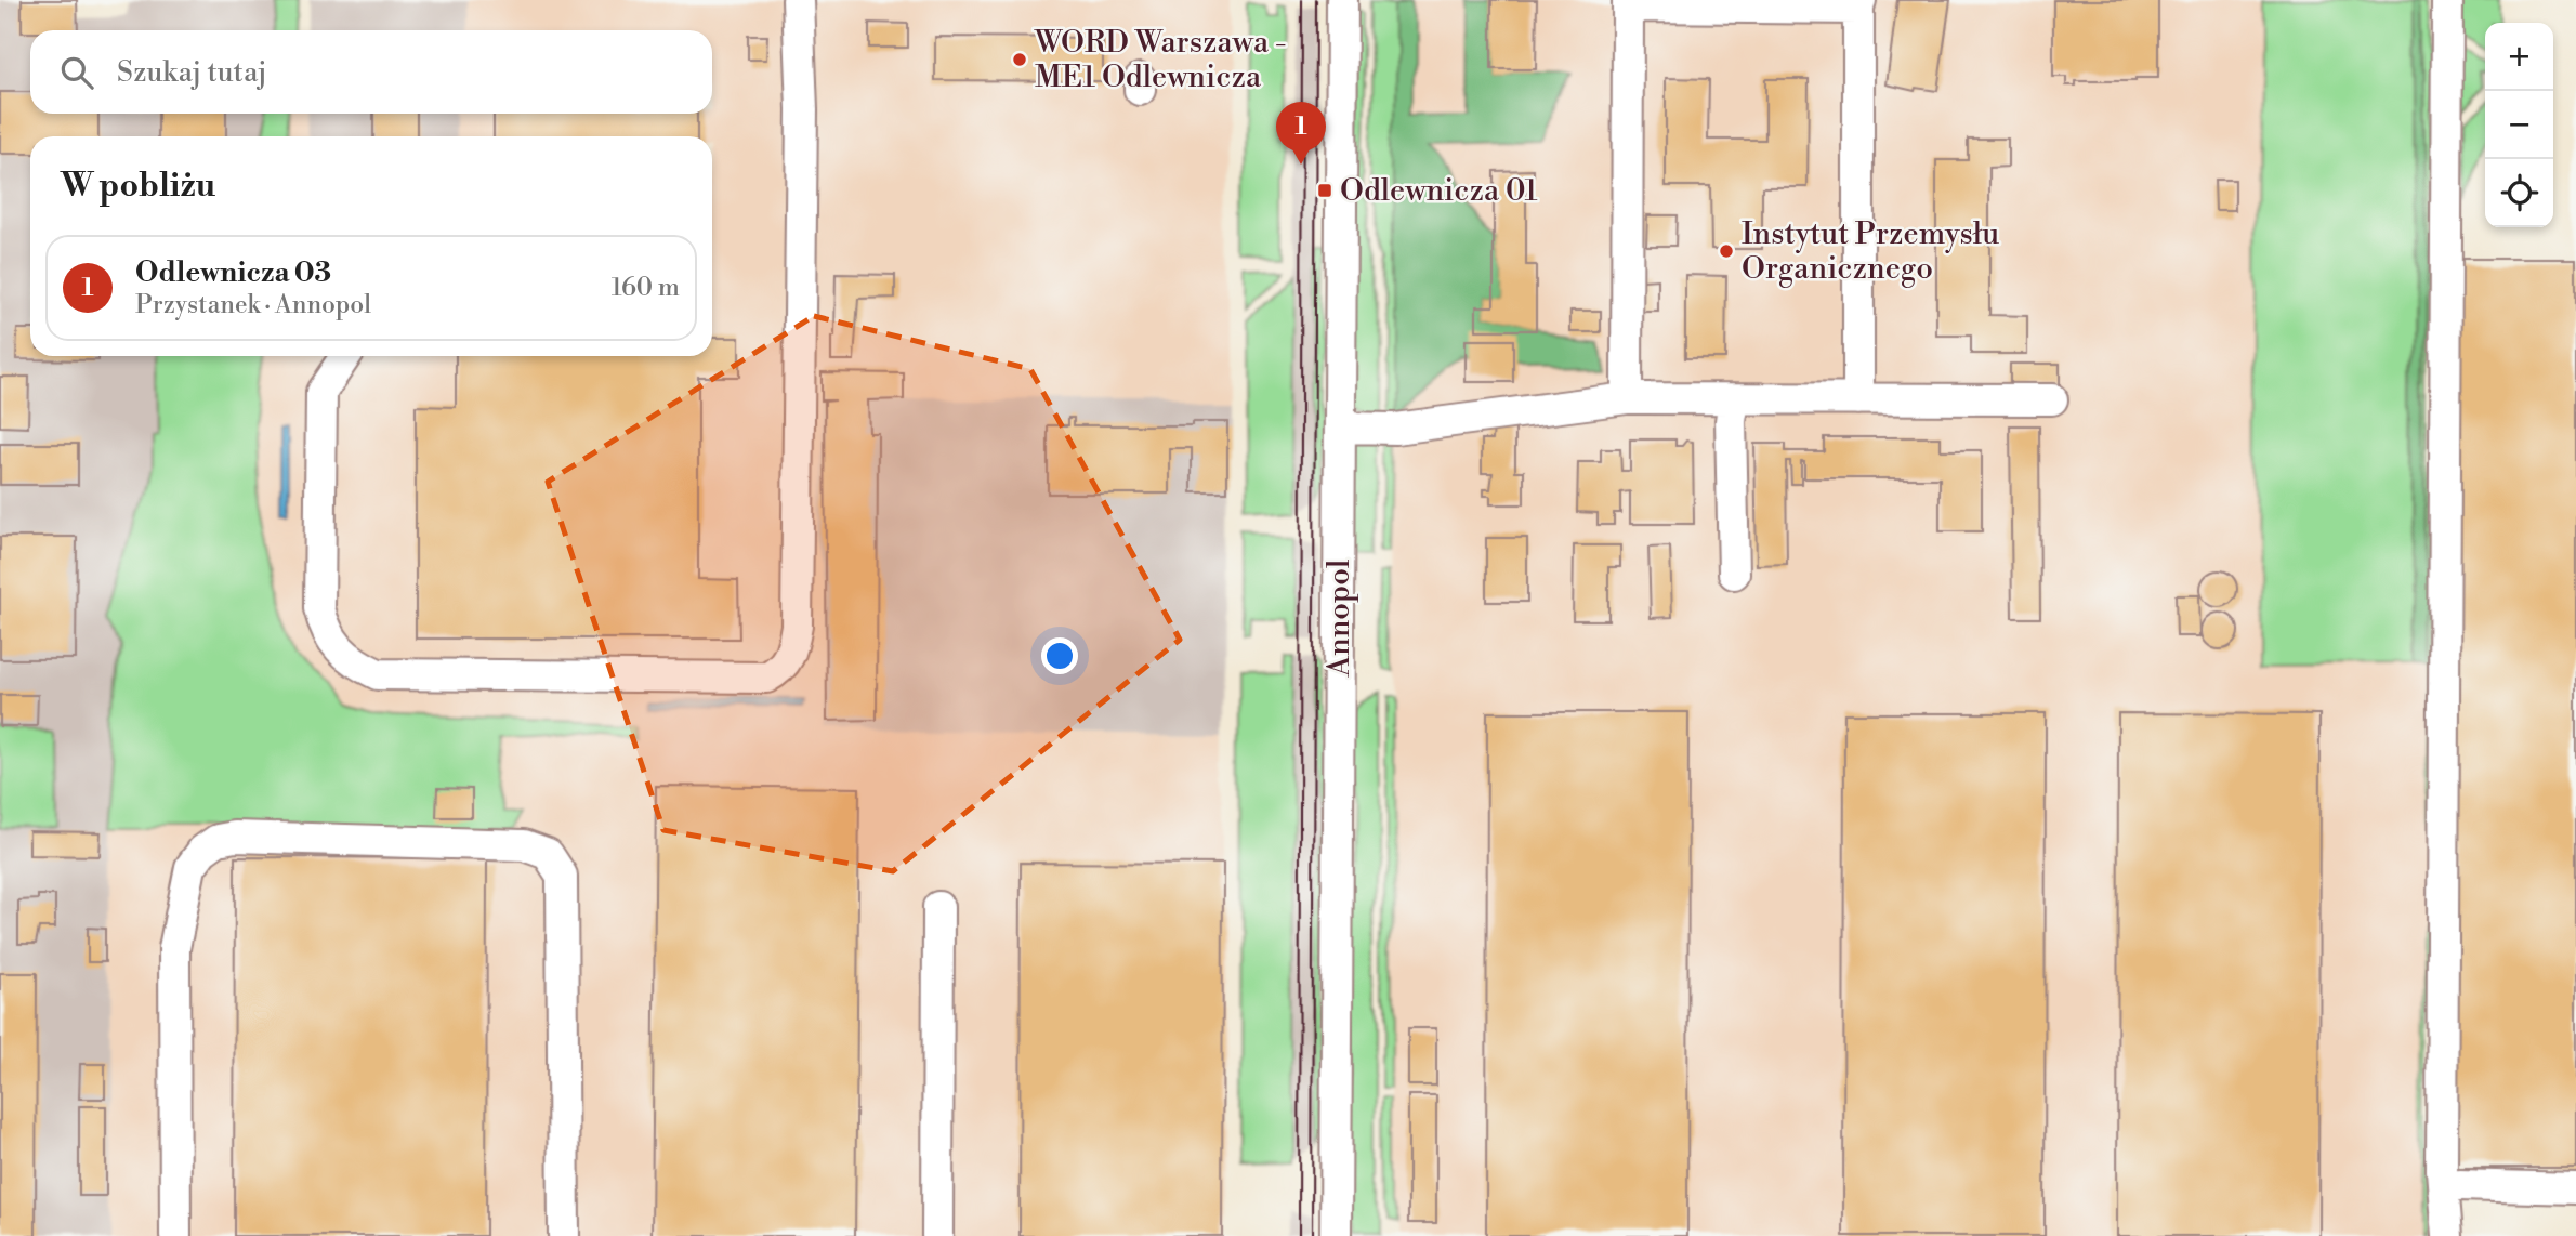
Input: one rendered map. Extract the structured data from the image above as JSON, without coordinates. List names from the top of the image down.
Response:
{
  "streets": {
    "street": ["Annopol"]
  },
  "places": {
    "other": ["WORD Warszawa - ME1 Odlewnicza", "Instytut Przemysłu Organicznego"],
    "transit": ["Odlewnicza 01"]
  },
  "page": {
    "map_buttons": ["+", "−"],
    "search": "Szukaj tutaj",
    "pins": "1",
    "heading": "W pobliżu",
    "list": [
      {
        "mark": "1",
        "name": "Odlewnicza 03",
        "note": "Przystanek · Annopol",
        "value": "160 m"
      }
    ]
  }
}
